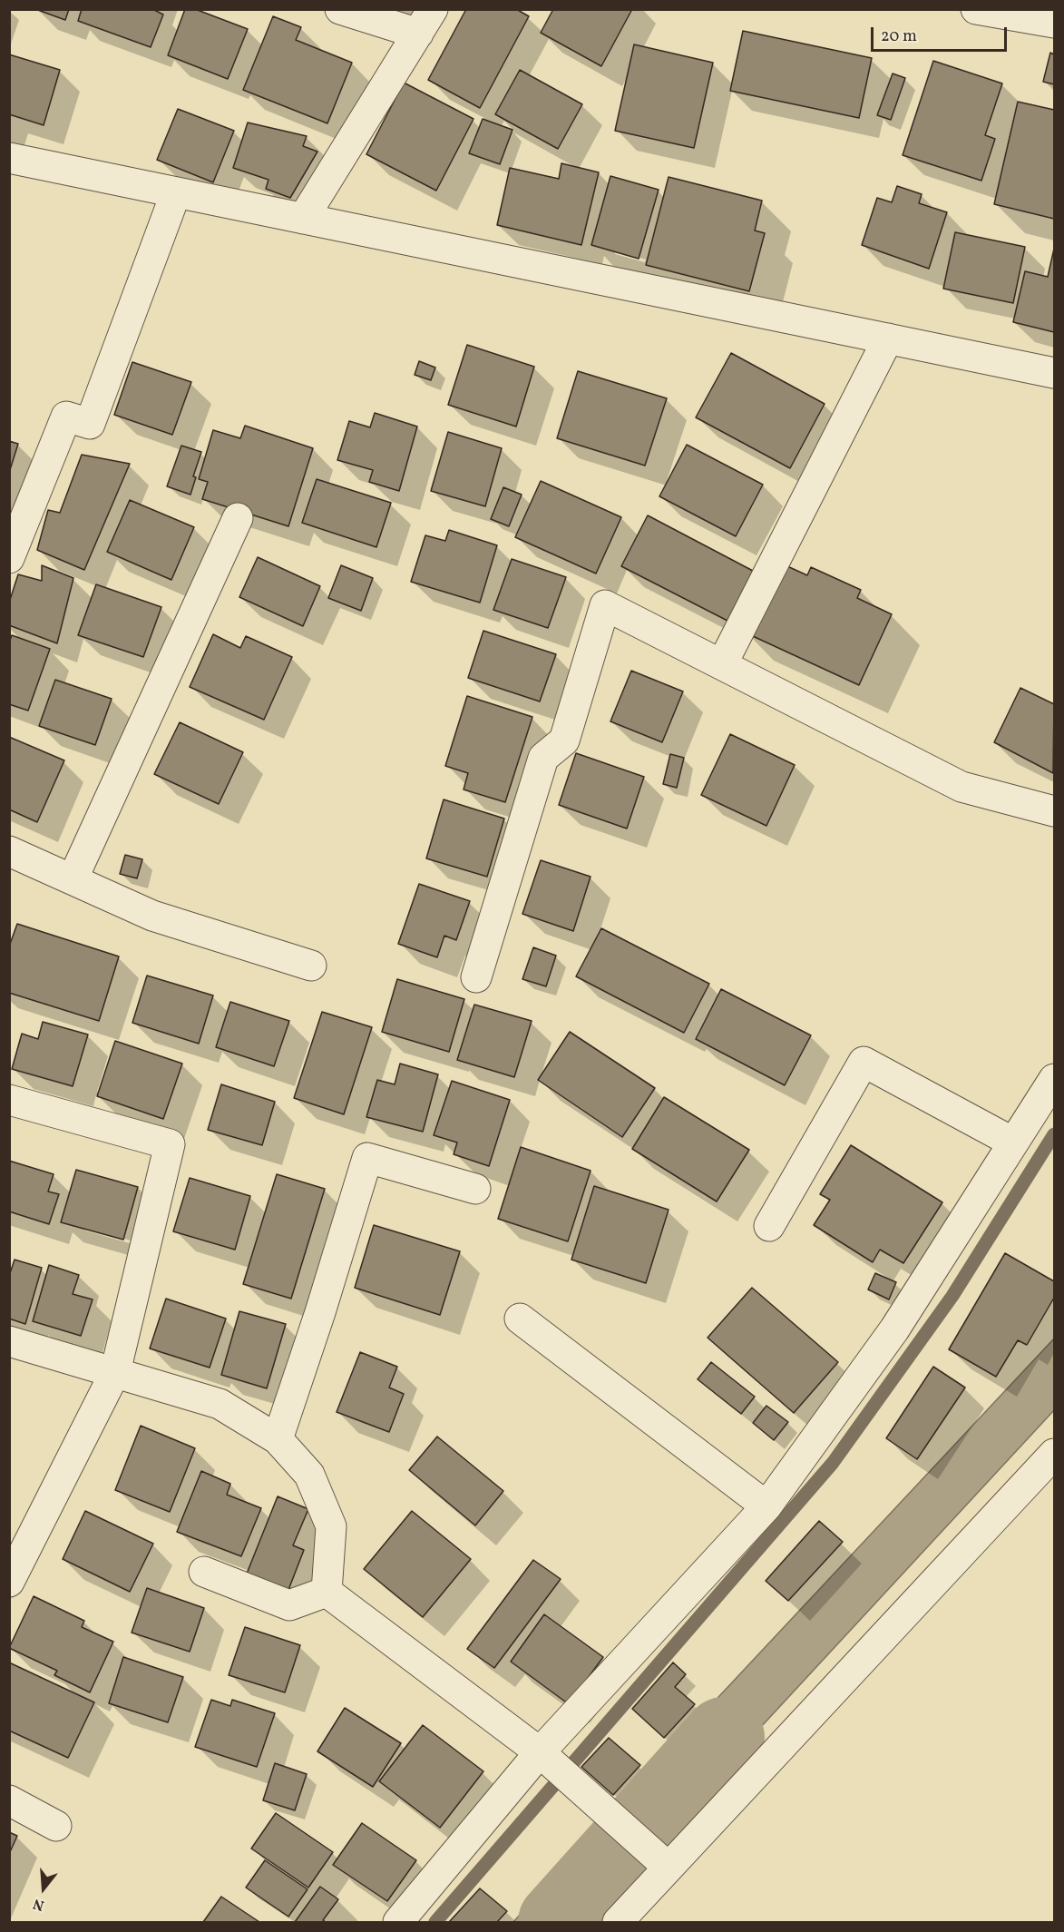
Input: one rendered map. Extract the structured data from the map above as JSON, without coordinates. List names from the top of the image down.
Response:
{
  "scale_bar": "20 m",
  "north": "bottom"
}
